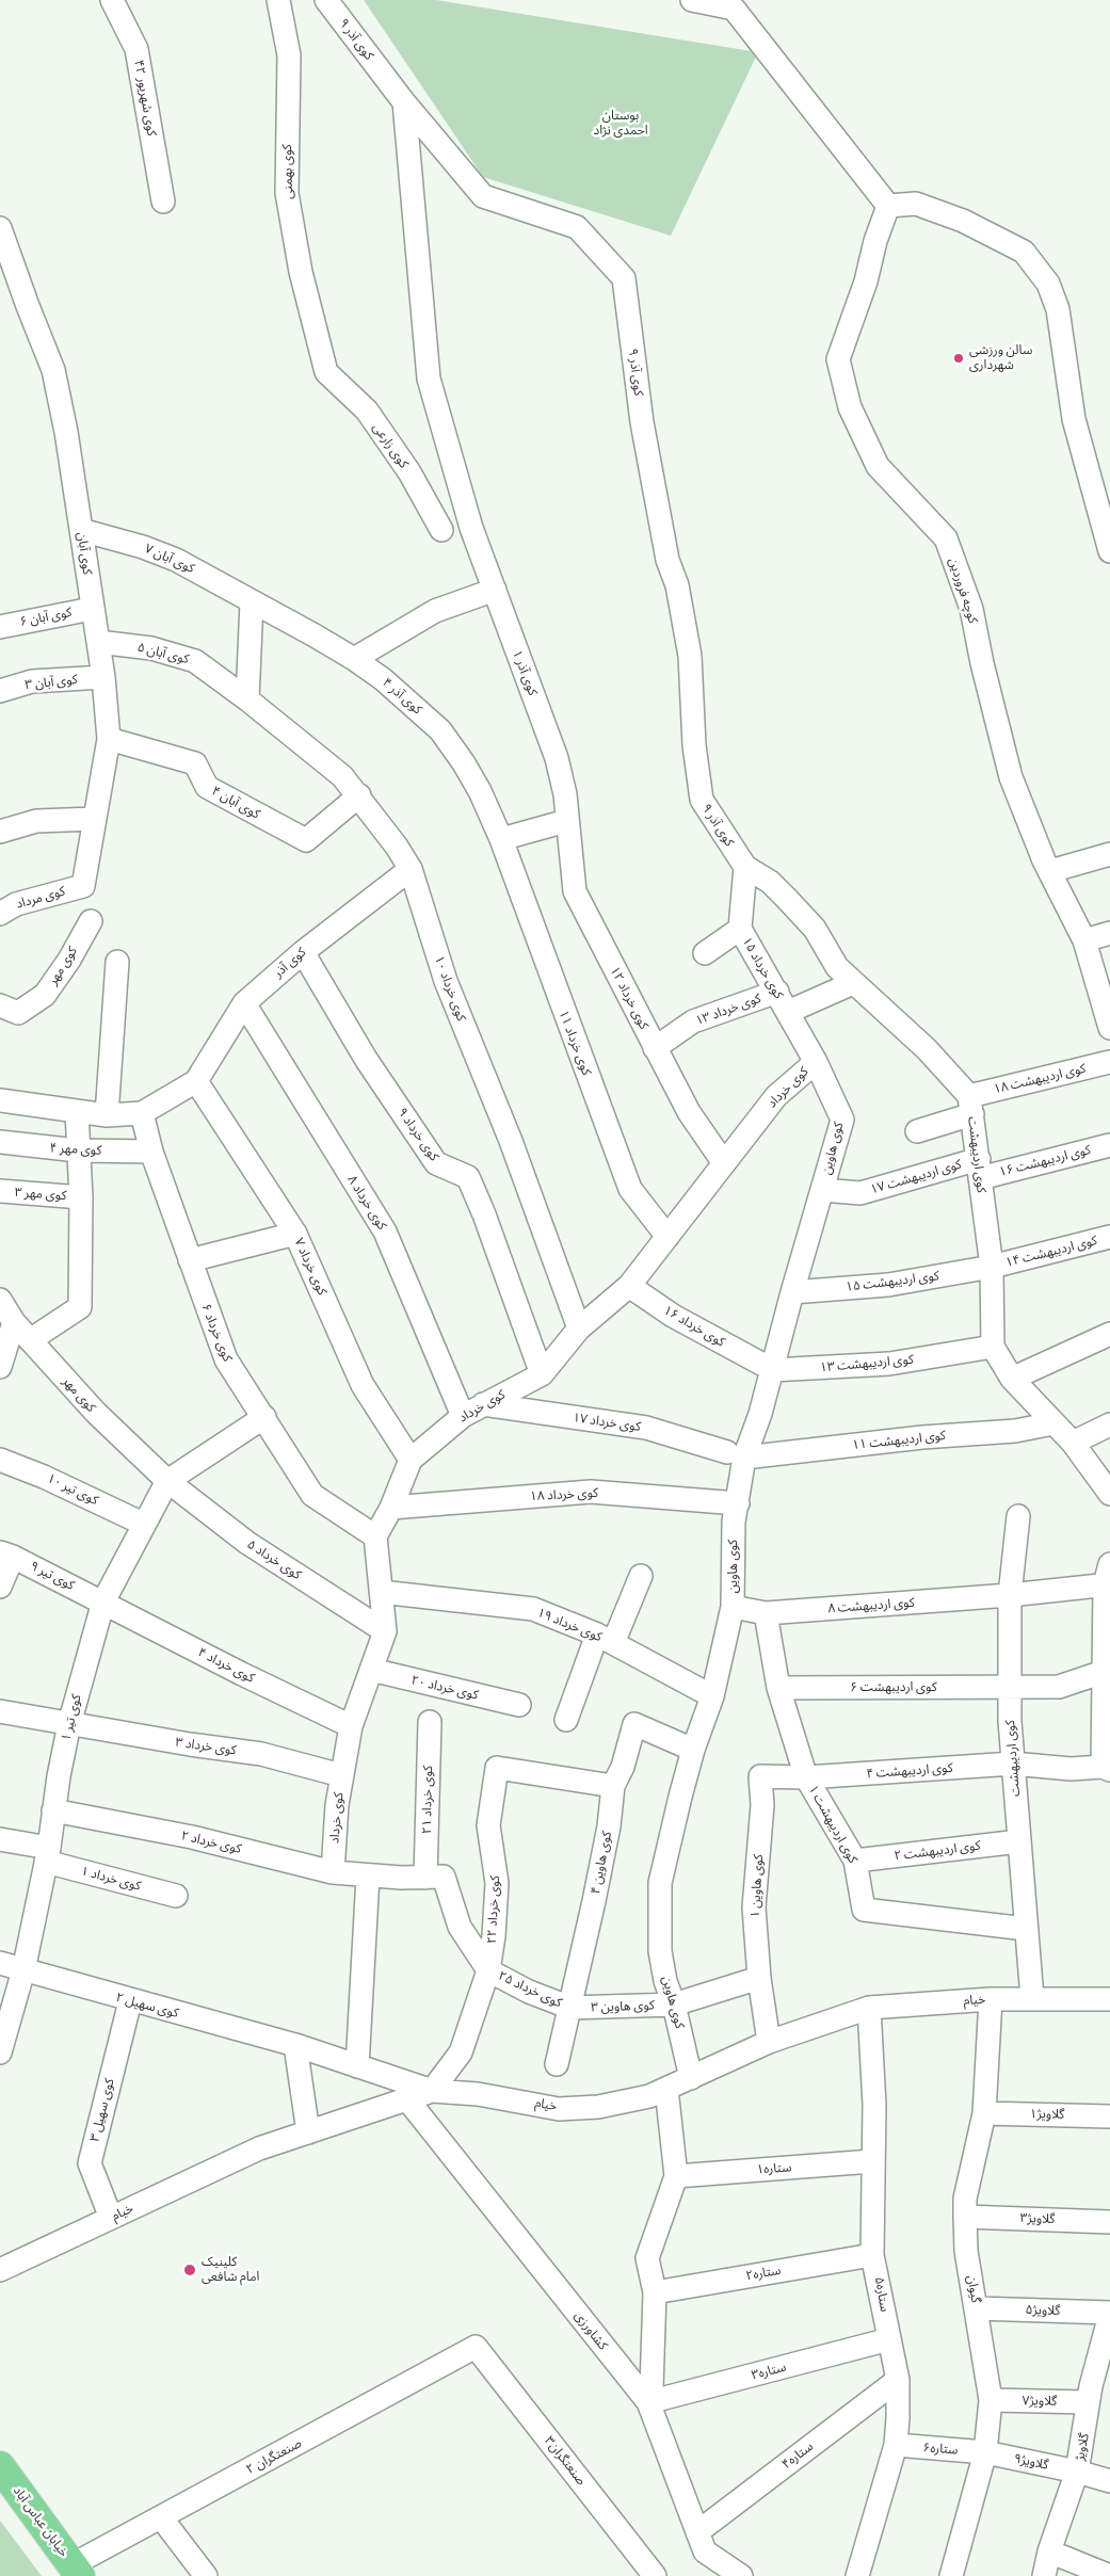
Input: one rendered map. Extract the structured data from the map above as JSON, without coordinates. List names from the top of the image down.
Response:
{
  "streets": {
    "main road": ["خیابان عباس آباد"],
    "street": [
      "کوی آذر ۹",
      "کوی شهریور ۴۲",
      "کوی بهمنی",
      "کوی زارعی",
      "کوی آبان",
      "کوی آبان ۷",
      "کوچه فروردین",
      "کوی آبان ۶",
      "کوی آبان ۵",
      "کوی آذر ۱",
      "کوی آبان ۳",
      "کوی آذر ۴",
      "کوی آبان ۴",
      "کوی مرداد",
      "کوی آذر",
      "کوی مهر",
      "کوی خرداد ۱۵",
      "کوی خرداد ۱۰",
      "کوی خرداد ۱۲",
      "کوی خرداد ۱۳",
      "کوی خرداد ۱۱",
      "کوی اردیبهشت ۱۸",
      "کوی خرداد",
      "کوی خرداد ۹",
      "کوی هاوین",
      "کوی مهر ۴",
      "کوی اردیبهشت",
      "کوی اردیبهشت ۱۶",
      "کوی اردیبهشت ۱۷",
      "کوی مهر ۳",
      "کوی خرداد ۸",
      "کوی اردیبهشت ۱۴",
      "کوی خرداد ۷",
      "کوی اردیبهشت ۱۵",
      "کوی خرداد ۱۶",
      "کوی خرداد ۶",
      "کوی اردیبهشت ۱۳",
      "کوی خرداد ۱۷",
      "کوی اردیبهشت ۱۱",
      "کوی تیر ۱۰",
      "کوی خرداد ۱۸",
      "کوی خرداد ۵",
      "کوی تیر ۹",
      "کوی اردیبهشت ۸",
      "کوی خرداد ۱۹",
      "کوی خرداد ۴",
      "کوی خرداد ۲۰",
      "کوی اردیبهشت ۶",
      "کوی تیر ۱",
      "کوی خرداد ۳",
      "کوی اردیبهشت ۴",
      "کوی خرداد ۲۱",
      "کوی اردیبهشت ۱",
      "کوی خرداد ۲",
      "کوی اردیبهشت ۲",
      "کوی هاوین ۴",
      "کوی خرداد ۱",
      "کوی هاوین ۱",
      "کوی خرداد ۲۲",
      "کوی خرداد ۲۵",
      "خیام",
      "کوی سهیل ۲",
      "کوی هاوین ۳",
      "کوی سهیل ۳",
      "گلاویژ۱",
      "ستاره۱",
      "گلاویژ۳",
      "ستاره۲",
      "گیوان",
      "ستاره۵",
      "گلاویژ۵",
      "کشاورزی",
      "ستاره۳",
      "گلاویژ۷",
      "گلاویژ",
      "ستاره۶",
      "ستاره۴",
      "۲ صنعتگران",
      "صنعتگران۳",
      "گلاویژ۹"
    ]
  },
  "crossings": [
    ["کوی آذر ۹", "کوی آذر ۱"],
    ["کوی آذر ۹", "کوی خرداد ۱۵"],
    ["کوی بهمنی", "کوی زارعی"],
    ["کوی آبان", "کوی آبان ۷"],
    ["کوی آبان", "کوی آبان ۶"],
    ["کوی آبان", "کوی آبان ۵"],
    ["کوی آبان", "کوی آبان ۳"],
    ["کوی آبان", "کوی آبان ۴"],
    ["کوی آبان", "کوی مرداد"],
    ["کوی آبان ۷", "کوی آذر ۴"],
    ["کوی آبان ۵", "کوی خرداد ۱۰"],
    ["کوی آذر ۱", "کوی خرداد ۱۲"],
    ["کوی آذر ۴", "کوی خرداد ۱۱"],
    ["کوی آبان ۴", "کوی خرداد ۱۰"],
    ["کوی آذر", "کوی خرداد ۱۰"],
    ["کوی آذر", "کوی خرداد ۹"],
    ["کوی آذر", "کوی خرداد ۸"],
    ["کوی آذر", "کوی خرداد ۷"],
    ["کوی مهر", "کوی خرداد ۵"],
    ["کوی مهر", "کوی تیر ۱"],
    ["کوی خرداد ۱۵", "کوی خرداد ۱۳"],
    ["کوی خرداد ۱۵", "کوی خرداد"],
    ["کوی خرداد ۱۵", "کوی هاوین"],
    ["کوی خرداد ۱۰", "کوی خرداد"],
    ["کوی خرداد ۱۲", "کوی خرداد ۱۳"],
    ["کوی خرداد ۱۲", "کوی خرداد"],
    ["کوی خرداد ۱۱", "کوی خرداد"],
    ["کوی اردیبهشت ۱۸", "کوی اردیبهشت"],
    ["کوی خرداد", "کوی خرداد ۹"],
    ["کوی خرداد", "کوی هاوین"],
    ["کوی خرداد", "کوی خرداد ۸"],
    ["کوی خرداد", "کوی خرداد ۷"],
    ["کوی خرداد", "کوی خرداد ۱۶"],
    ["کوی خرداد", "کوی خرداد ۶"],
    ["کوی خرداد", "کوی خرداد ۱۷"],
    ["کوی خرداد", "کوی خرداد ۱۸"],
    ["کوی خرداد", "کوی خرداد ۵"],
    ["کوی خرداد", "کوی خرداد ۱۹"],
    ["کوی خرداد", "کوی خرداد ۴"],
    ["کوی خرداد", "کوی خرداد ۲۰"],
    ["کوی خرداد", "کوی خرداد ۳"],
    ["کوی خرداد", "کوی خرداد ۲"],
    ["کوی هاوین", "کوی اردیبهشت ۱۷"],
    ["کوی هاوین", "کوی اردیبهشت ۱۵"],
    ["کوی هاوین", "کوی خرداد ۱۶"],
    ["کوی هاوین", "کوی اردیبهشت ۱۳"],
    ["کوی هاوین", "کوی خرداد ۱۷"],
    ["کوی هاوین", "کوی اردیبهشت ۱۱"],
    ["کوی هاوین", "کوی خرداد ۱۸"],
    ["کوی هاوین", "کوی اردیبهشت ۸"],
    ["کوی هاوین", "کوی خرداد ۱۹"],
    ["کوی هاوین", "کوی هاوین ۴"],
    ["کوی هاوین", "خیام"],
    ["کوی هاوین", "کوی هاوین ۳"],
    ["کوی مهر ۴", "کوی خرداد ۶"],
    ["کوی اردیبهشت", "کوی اردیبهشت ۱۶"],
    ["کوی اردیبهشت", "کوی اردیبهشت ۱۷"],
    ["کوی اردیبهشت", "کوی اردیبهشت ۱۴"],
    ["کوی اردیبهشت", "کوی اردیبهشت ۱۵"],
    ["کوی اردیبهشت", "کوی اردیبهشت ۱۳"],
    ["کوی اردیبهشت", "کوی اردیبهشت ۸"],
    ["کوی اردیبهشت", "کوی اردیبهشت ۶"],
    ["کوی اردیبهشت", "کوی اردیبهشت ۴"],
    ["کوی اردیبهشت", "کوی اردیبهشت ۱"],
    ["کوی اردیبهشت", "کوی اردیبهشت ۲"],
    ["کوی اردیبهشت", "خیام"],
    ["کوی اردیبهشت ۱۶", "کوی اردیبهشت ۱۷"],
    ["کوی اردیبهشت ۱۴", "کوی اردیبهشت ۱۵"],
    ["کوی خرداد ۱۶", "کوی اردیبهشت ۱۳"],
    ["کوی خرداد ۱۷", "کوی اردیبهشت ۱۱"],
    ["کوی تیر ۱۰", "کوی تیر ۱"],
    ["کوی خرداد ۵", "کوی تیر ۱"],
    ["کوی تیر ۹", "کوی خرداد ۴"],
    ["کوی تیر ۹", "کوی تیر ۱"],
    ["کوی اردیبهشت ۸", "کوی اردیبهشت ۱"],
    ["کوی خرداد ۴", "کوی تیر ۱"],
    ["کوی اردیبهشت ۶", "کوی اردیبهشت ۱"],
    ["کوی تیر ۱", "کوی خرداد ۳"],
    ["کوی تیر ۱", "کوی خرداد ۲"],
    ["کوی تیر ۱", "کوی خرداد ۱"],
    ["کوی تیر ۱", "کوی سهیل ۲"],
    ["کوی اردیبهشت ۴", "کوی اردیبهشت ۱"],
    ["کوی اردیبهشت ۴", "کوی هاوین ۱"],
    ["کوی خرداد ۲۱", "کوی خرداد ۲"],
    ["کوی اردیبهشت ۱", "کوی اردیبهشت ۲"],
    ["کوی اردیبهشت ۱", "کوی هاوین ۱"],
    ["کوی هاوین ۴", "کوی خرداد ۲۲"],
    ["کوی هاوین ۴", "کوی خرداد ۲۵"],
    ["کوی هاوین ۴", "کوی هاوین ۳"],
    ["کوی هاوین ۱", "خیام"],
    ["کوی هاوین ۱", "کوی هاوین ۳"],
    ["کوی خرداد ۲۲", "کوی خرداد ۲۵"],
    ["کوی خرداد ۲۲", "خیام"],
    ["کوی خرداد ۲۲", "کوی سهیل ۲"],
    ["کوی خرداد ۲۵", "کوی هاوین ۳"],
    ["خیام", "کوی سهیل ۲"],
    ["خیام", "کوی سهیل ۳"],
    ["خیام", "گیوان"],
    ["خیام", "ستاره۵"],
    ["خیام", "کشاورزی"],
    ["کوی سهیل ۲", "کوی سهیل ۳"],
    ["گلاویژ۱", "گیوان"],
    ["ستاره۱", "ستاره۵"],
    ["گلاویژ۳", "گیوان"],
    ["ستاره۲", "ستاره۵"],
    ["گیوان", "گلاویژ۵"],
    ["گیوان", "گلاویژ۷"],
    ["گیوان", "ستاره۶"],
    ["گیوان", "گلاویژ۹"],
    ["ستاره۵", "ستاره۳"],
    ["ستاره۵", "ستاره۶"],
    ["ستاره۵", "ستاره۴"],
    ["گلاویژ۵", "گلاویژ"],
    ["کشاورزی", "ستاره۳"],
    ["کشاورزی", "ستاره۴"],
    ["گلاویژ۷", "گلاویژ"],
    ["گلاویژ", "گلاویژ۹"],
    ["ستاره۶", "گلاویژ۹"],
    ["۲ صنعتگران", "صنعتگران۳"],
    ["۲ صنعتگران", "خیابان عباس آباد"]
  ],
  "parks": ["بوستان احمدی نژاد"],
  "places": ["سالن ورزشی شهرداری", "کلینیک امام شافعی"]
}
